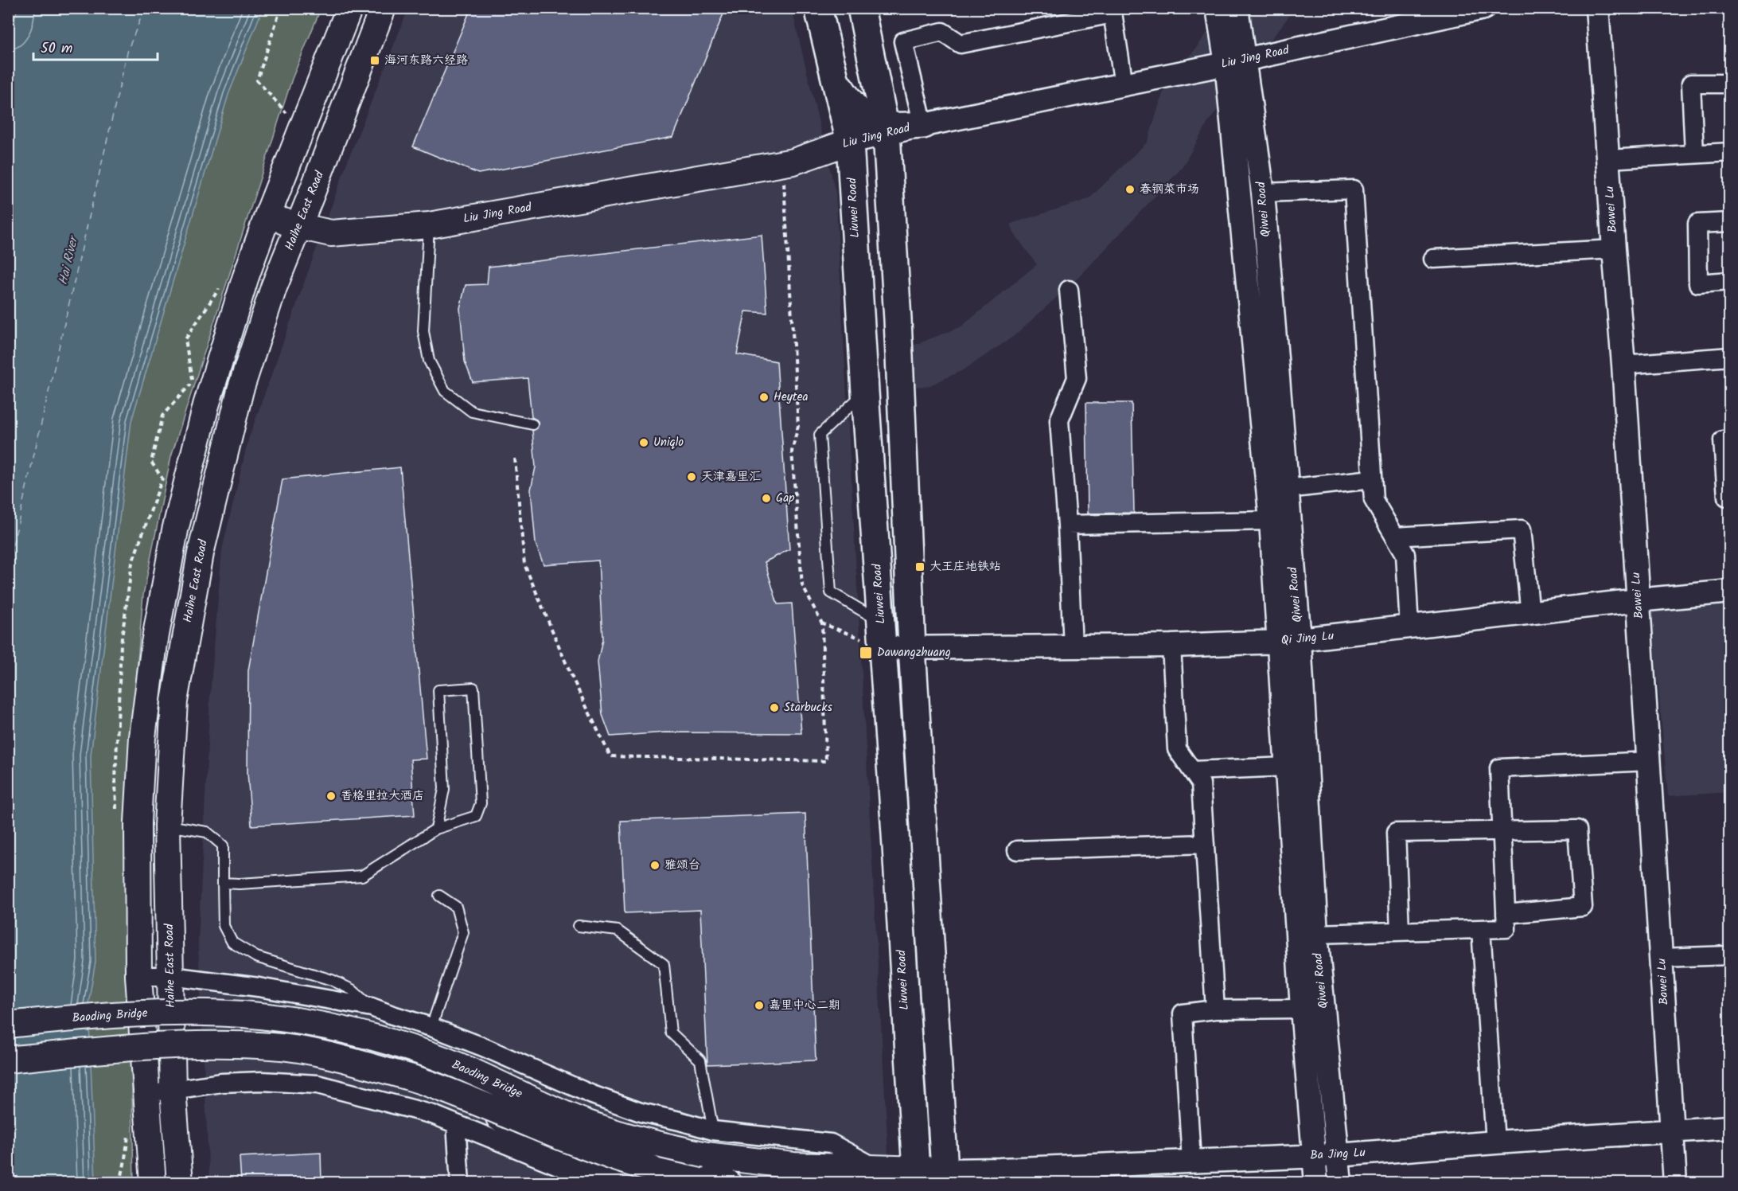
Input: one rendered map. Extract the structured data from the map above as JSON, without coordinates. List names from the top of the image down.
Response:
{
  "streets": {
    "main road": [
      "Liu Jing Road",
      "Liuwei Road",
      "Haihe East Road",
      "Baoding Bridge"
    ],
    "street": [
      "Qiwei Road",
      "Bawei Lu",
      "Qi Jing Lu",
      "Ba Jing Lu"
    ]
  },
  "crossings": [
    ["Liu Jing Road", "Liuwei Road"],
    ["Liu Jing Road", "Qiwei Road"],
    ["Liu Jing Road", "Haihe East Road"],
    ["Liuwei Road", "Qi Jing Lu"],
    ["Liuwei Road", "Baoding Bridge"],
    ["Liuwei Road", "Ba Jing Lu"],
    ["Qiwei Road", "Qi Jing Lu"],
    ["Qiwei Road", "Ba Jing Lu"],
    ["Bawei Lu", "Qi Jing Lu"],
    ["Bawei Lu", "Ba Jing Lu"],
    ["Baoding Bridge", "Ba Jing Lu"]
  ],
  "water": ["Hai River"],
  "places": {
    "transit": ["海河东路六经路", "大王庄地铁站", "Dawangzhuang"],
    "other": [
      "春钢菜市场",
      "Heytea",
      "Uniqlo",
      "天津嘉里汇",
      "Gap",
      "Starbucks",
      "香格里拉大酒店",
      "雅颂台",
      "嘉里中心二期"
    ]
  },
  "scale_bar": "50 m"
}
